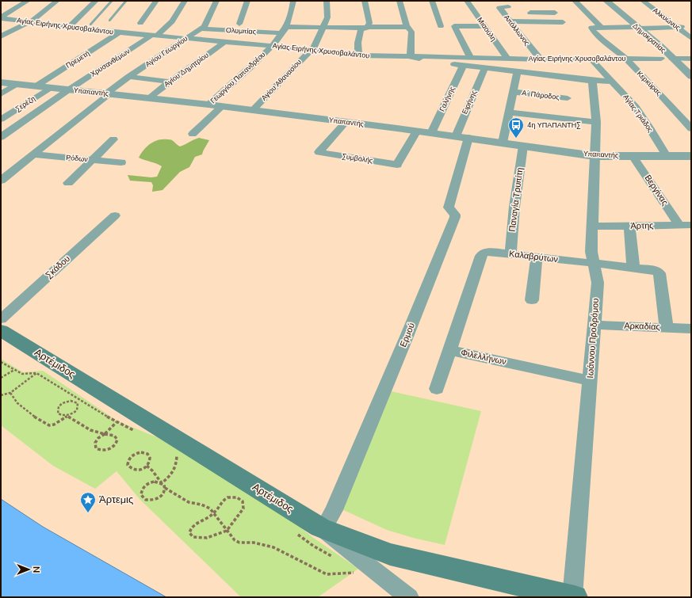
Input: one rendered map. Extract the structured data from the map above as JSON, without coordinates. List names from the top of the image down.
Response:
{
  "streets": {
    "main road": ["Αρτέμιδος"],
    "street": [
      "Αλκυώνυς",
      "Αγίας Ειρήνης Χρυσοβαλάντου",
      "Μιαούλη",
      "Απόλλωνος",
      "Ολυμπίας",
      "Δημοκρατίας",
      "Αγίου Γεωργίου",
      "Πρεμετή",
      "Χρυσανθέμων",
      "Αγίου Δημητρίου",
      "Γεωργίου Παπανδρέου",
      "Αγίου Αθανασίου",
      "Κερκύρας",
      "Υπαπαντής",
      "Α΄ Πάροδος",
      "Γαλήνης",
      "Ειρήνης",
      "Σερέζη",
      "Αγίας Τριάδος",
      "Ρόδων",
      "Συμβολής",
      "Βεργίνας",
      "Παναγία Τρυπίτη",
      "Άρτης",
      "Καλαβρύτων",
      "Σκάδου",
      "Αρκαδίας",
      "Ερμού",
      "Ιωάννου Προδρόμου",
      "Φιλελλήνων"
    ]
  },
  "crossings": [
    ["Αγίας Ειρήνης Χρυσοβαλάντου", "Μιαούλη"],
    ["Αγίας Ειρήνης Χρυσοβαλάντου", "Απόλλωνος"],
    ["Αγίας Ειρήνης Χρυσοβαλάντου", "Αγίου Γεωργίου"],
    ["Αγίας Ειρήνης Χρυσοβαλάντου", "Πρεμετή"],
    ["Αγίας Ειρήνης Χρυσοβαλάντου", "Χρυσανθέμων"],
    ["Αγίας Ειρήνης Χρυσοβαλάντου", "Αγίου Δημητρίου"],
    ["Αγίας Ειρήνης Χρυσοβαλάντου", "Γεωργίου Παπανδρέου"],
    ["Αγίας Ειρήνης Χρυσοβαλάντου", "Αγίου Αθανασίου"],
    ["Αγίας Ειρήνης Χρυσοβαλάντου", "Κερκύρας"],
    ["Αγίας Ειρήνης Χρυσοβαλάντου", "Αγίας Τριάδος"],
    ["Ολυμπίας", "Αγίου Γεωργίου"],
    ["Ολυμπίας", "Γεωργίου Παπανδρέου"],
    ["Αγίου Γεωργίου", "Υπαπαντής"],
    ["Αγίου Γεωργίου", "Ρόδων"],
    ["Πρεμετή", "Υπαπαντής"],
    ["Χρυσανθέμων", "Υπαπαντής"],
    ["Αγίου Δημητρίου", "Υπαπαντής"],
    ["Γεωργίου Παπανδρέου", "Υπαπαντής"],
    ["Αγίου Αθανασίου", "Υπαπαντής"],
    ["Υπαπαντής", "Γαλήνης"],
    ["Υπαπαντής", "Ειρήνης"],
    ["Υπαπαντής", "Σερέζη"],
    ["Υπαπαντής", "Αγίας Τριάδος"],
    ["Υπαπαντής", "Συμβολής"],
    ["Υπαπαντής", "Βεργίνας"],
    ["Υπαπαντής", "Παναγία Τρυπίτη"],
    ["Υπαπαντής", "Ερμού"],
    ["Υπαπαντής", "Ιωάννου Προδρόμου"],
    ["Ειρήνης", "Ερμού"],
    ["Βεργίνας", "Άρτης"],
    ["Παναγία Τρυπίτη", "Καλαβρύτων"],
    ["Άρτης", "Ιωάννου Προδρόμου"],
    ["Καλαβρύτων", "Αρκαδίας"],
    ["Καλαβρύτων", "Ιωάννου Προδρόμου"],
    ["Καλαβρύτων", "Φιλελλήνων"],
    ["Αρκαδίας", "Ιωάννου Προδρόμου"],
    ["Ερμού", "Αρτέμιδος"],
    ["Ιωάννου Προδρόμου", "Φιλελλήνων"],
    ["Ιωάννου Προδρόμου", "Αρτέμιδος"]
  ],
  "places": {
    "bus stop": ["4η ΥΠΑΠΑΝΤΗΣ"],
    "place": ["Άρτεμις"]
  },
  "north": "right"
}
